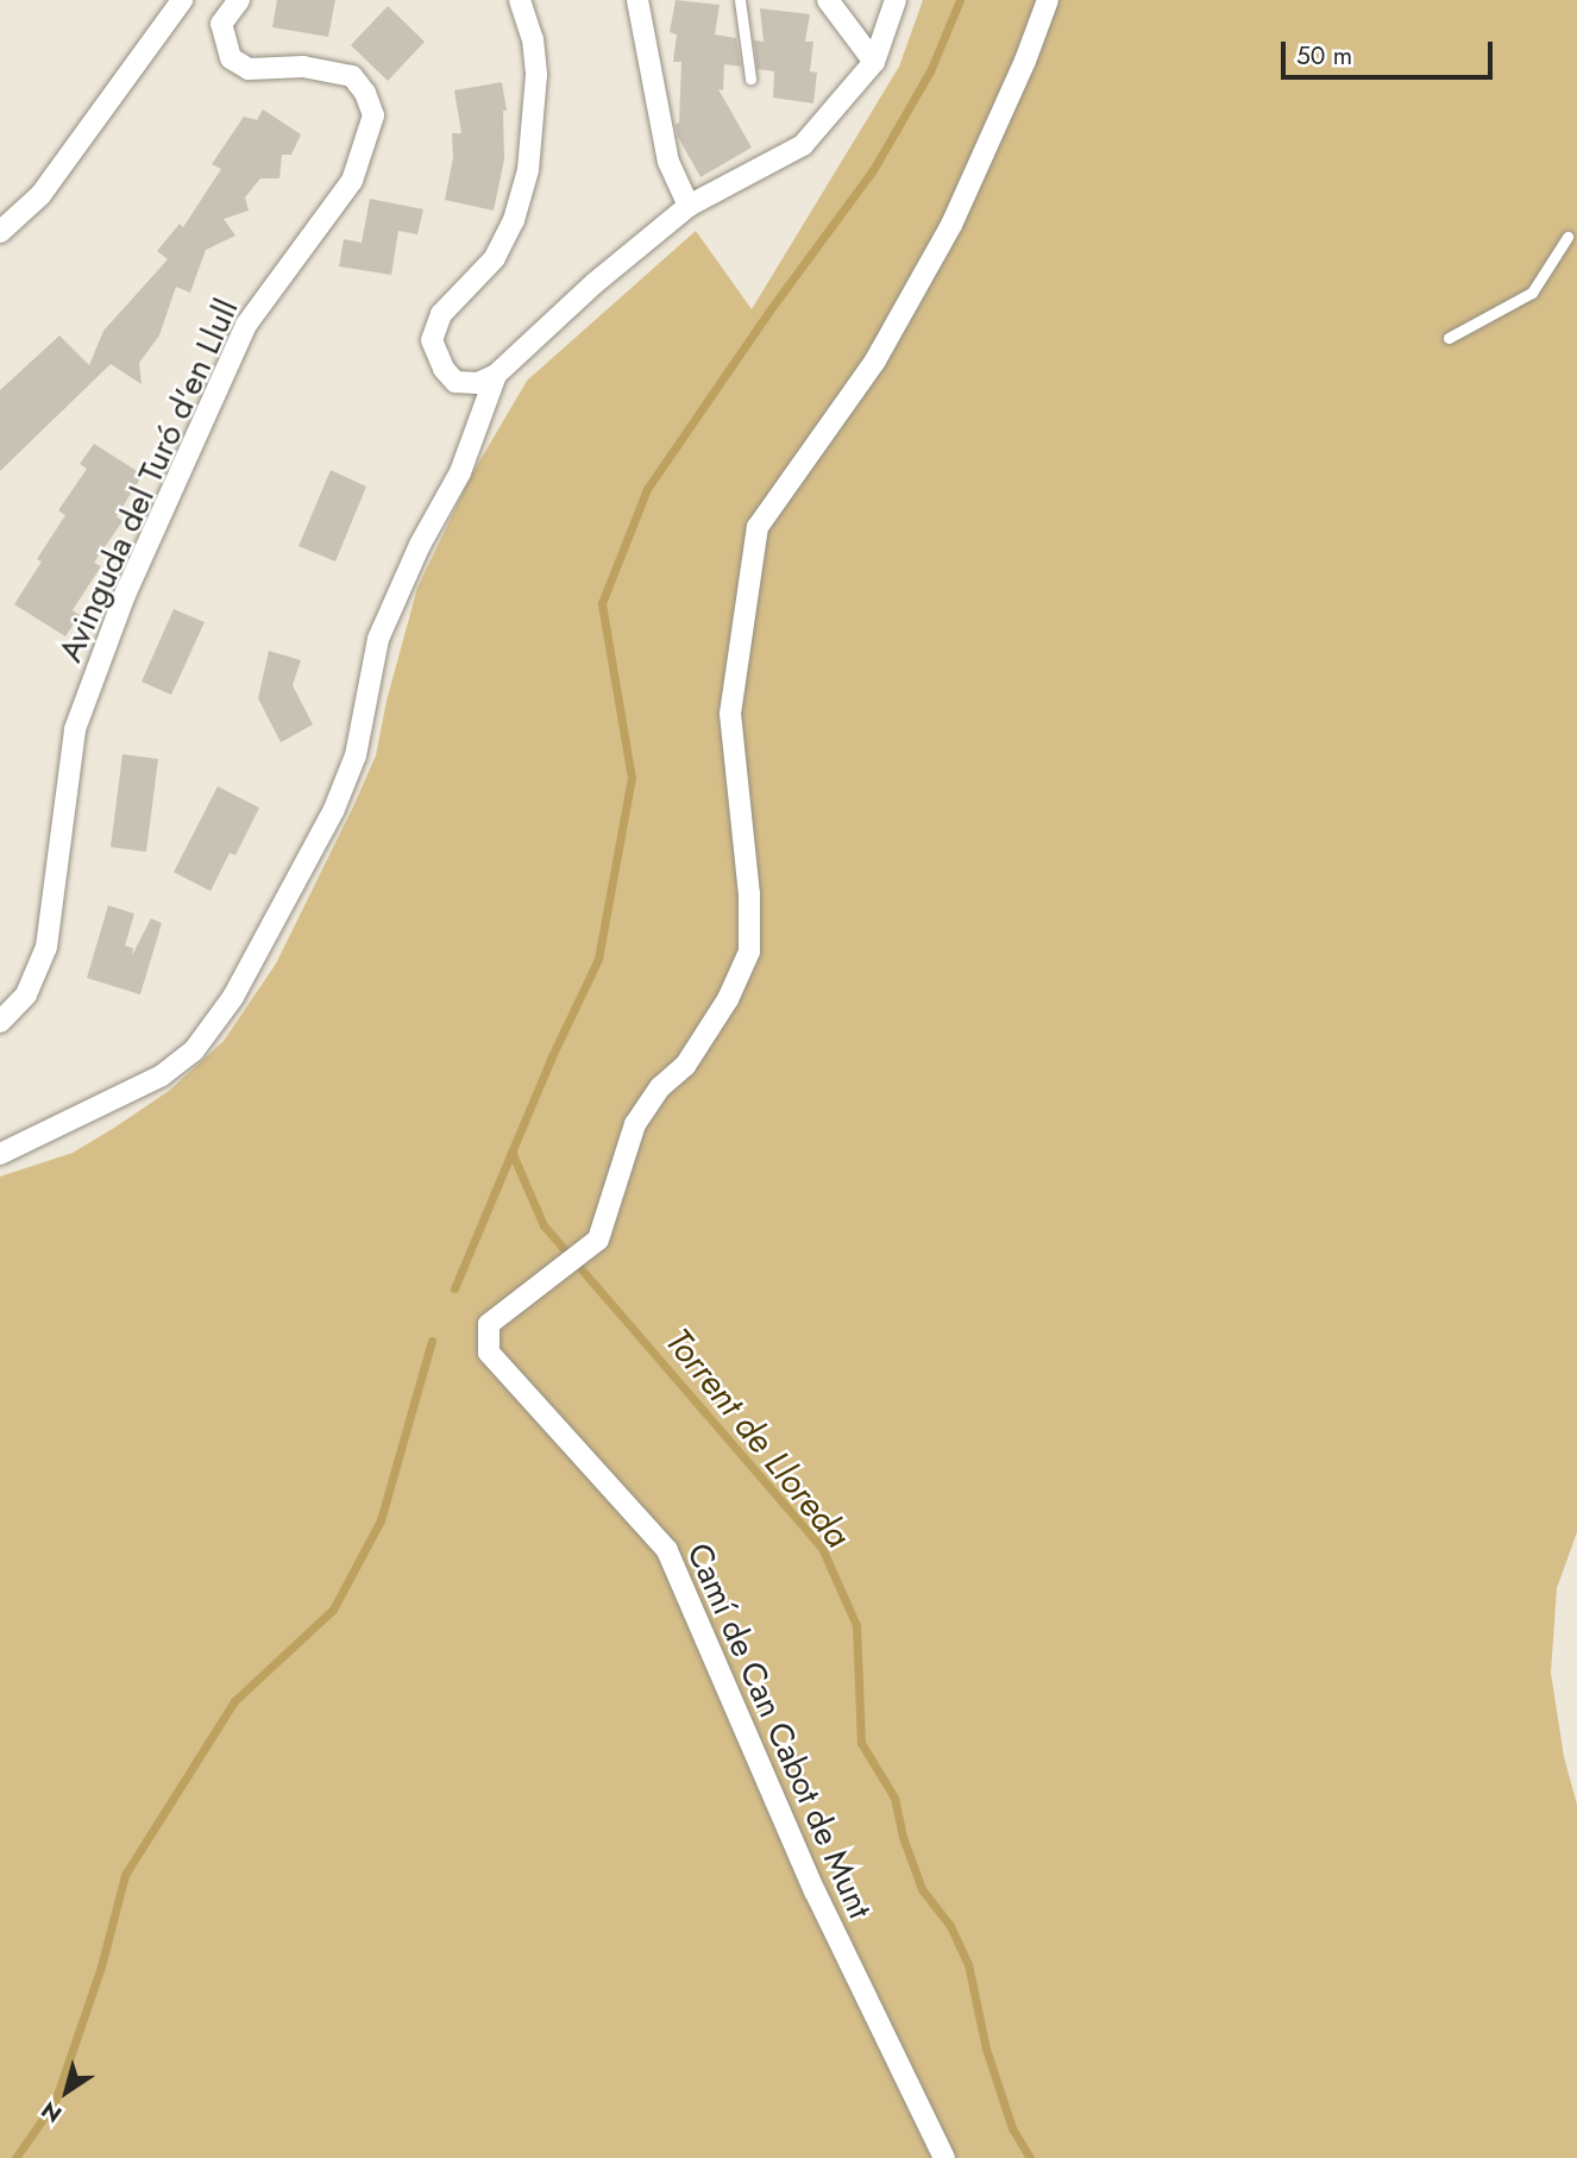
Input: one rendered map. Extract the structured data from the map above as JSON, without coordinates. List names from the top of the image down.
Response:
{
  "streets": {
    "street": ["Avinguda del Turó d'en Llull", "Camí de Can Cabot de Munt"]
  },
  "water": ["Torrent de Lloreda"],
  "scale_bar": "50 m",
  "north": "bottom left"
}
